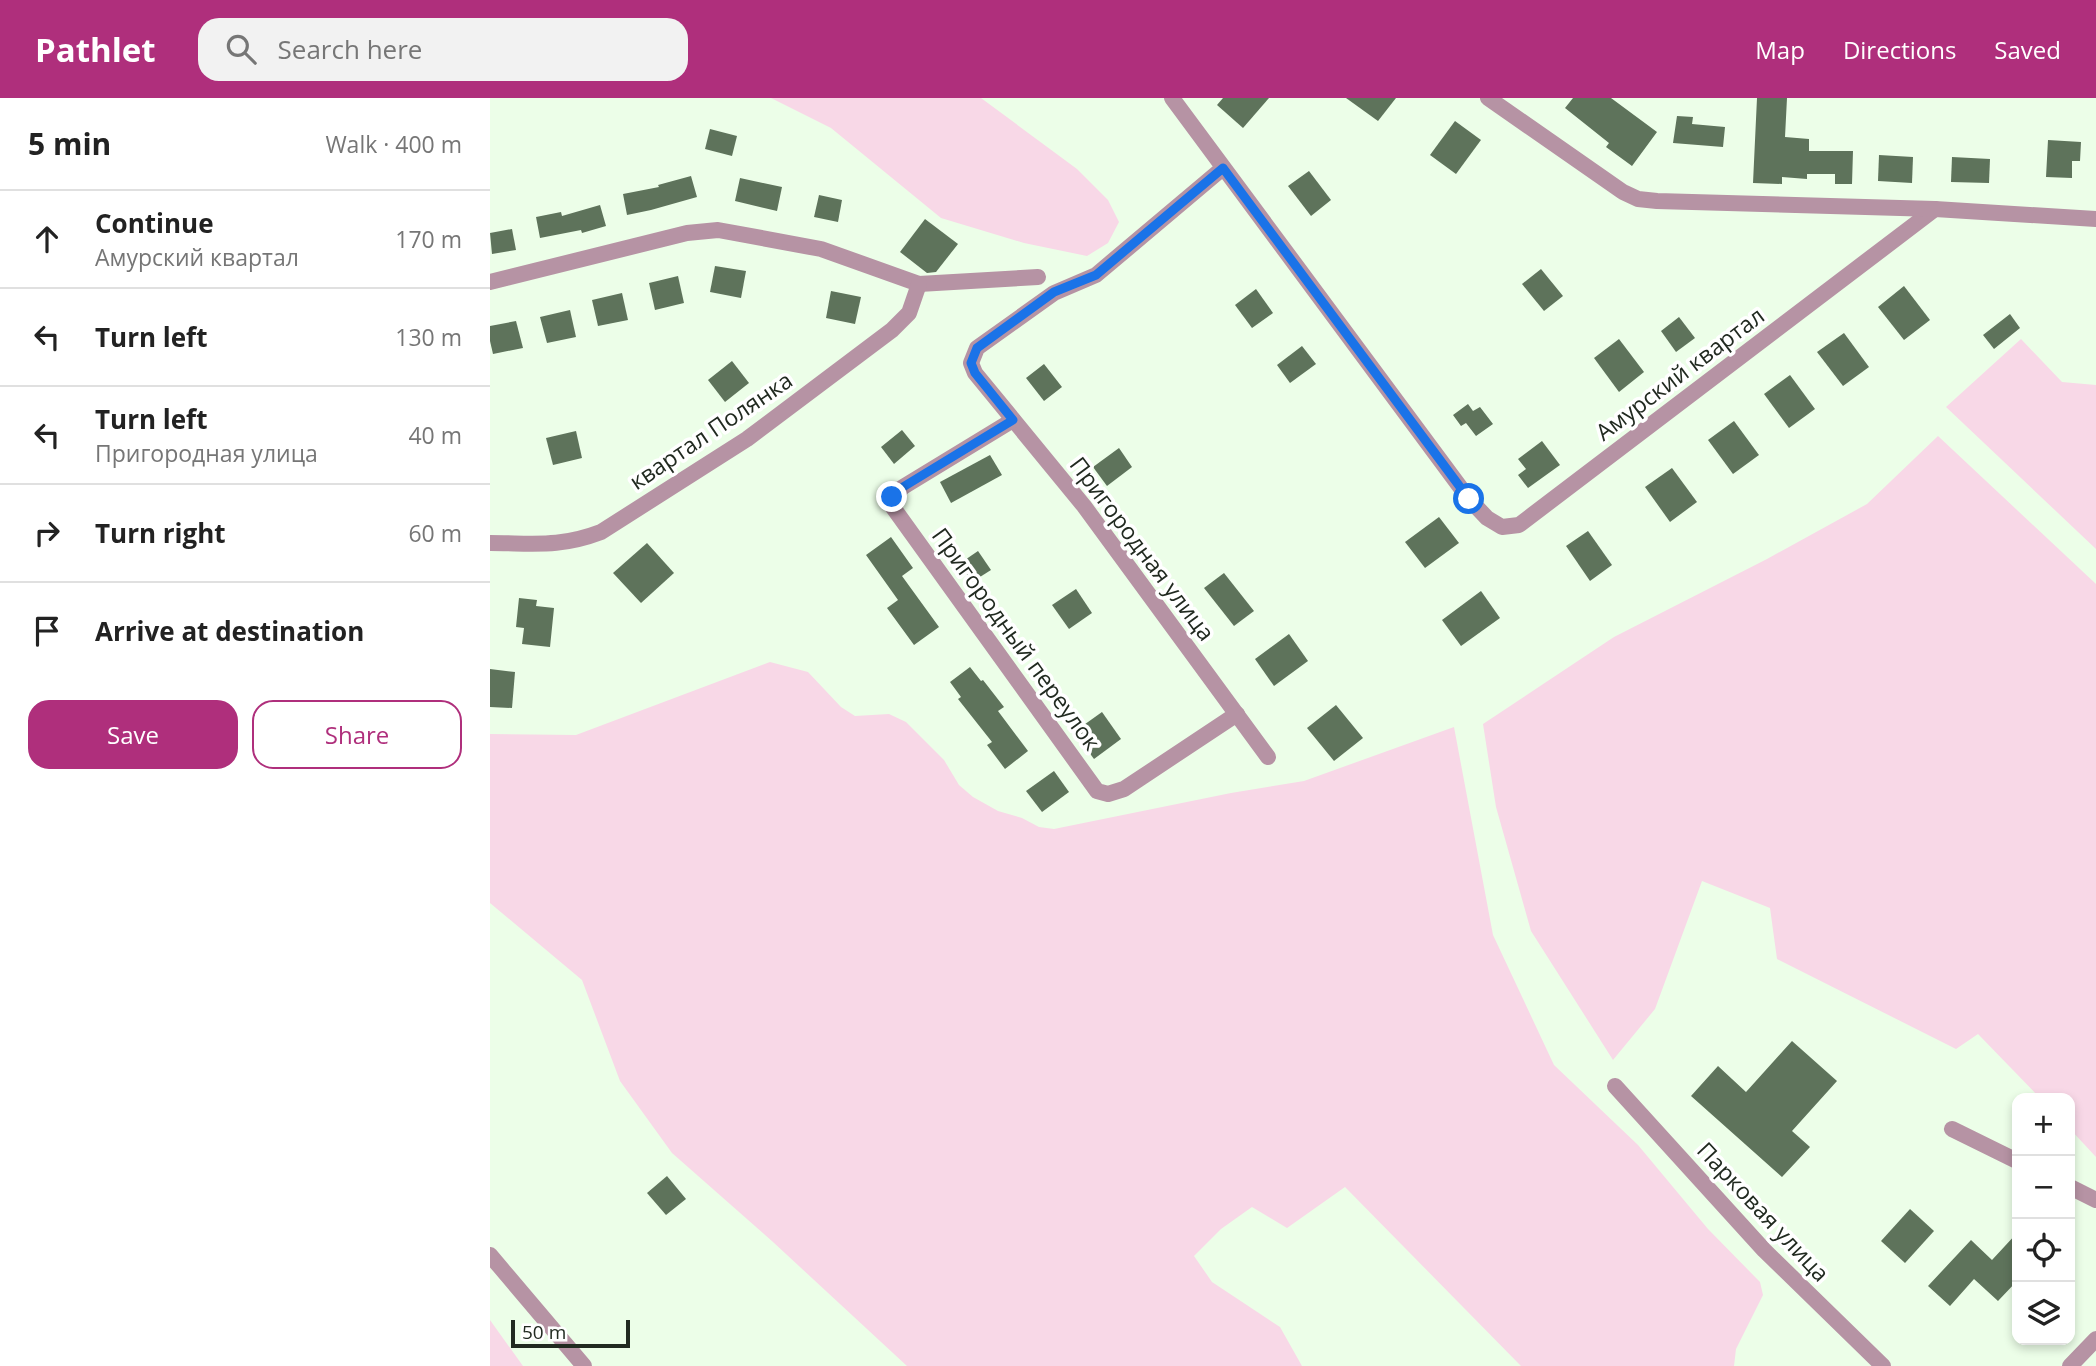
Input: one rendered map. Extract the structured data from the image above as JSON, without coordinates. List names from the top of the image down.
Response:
{
  "streets": {
    "street": [
      "Амурский квартал",
      "квартал Полянка",
      "Пригородная улица",
      "Пригородный переулок",
      "Парковая улица"
    ]
  },
  "crossings": [
    ["Амурский квартал", "Пригородная улица"],
    ["Пригородная улица", "Пригородный переулок"]
  ],
  "scale_bar": "50 m",
  "page": {
    "header": "Pathlet",
    "search": "Search here",
    "nav": ["Map", "Directions", "Saved"],
    "heading": ["5 min", "Walk · 400 m"],
    "list": [
      ["Continue", "Амурский квартал", "170 m"],
      ["Turn left", "130 m"],
      ["Turn left", "Пригородная улица", "40 m"],
      ["Turn right", "60 m"],
      "Arrive at destination"
    ],
    "buttons": ["Save", "Share"],
    "map_buttons": ["+", "−"],
    "scale": "50 m"
  }
}
